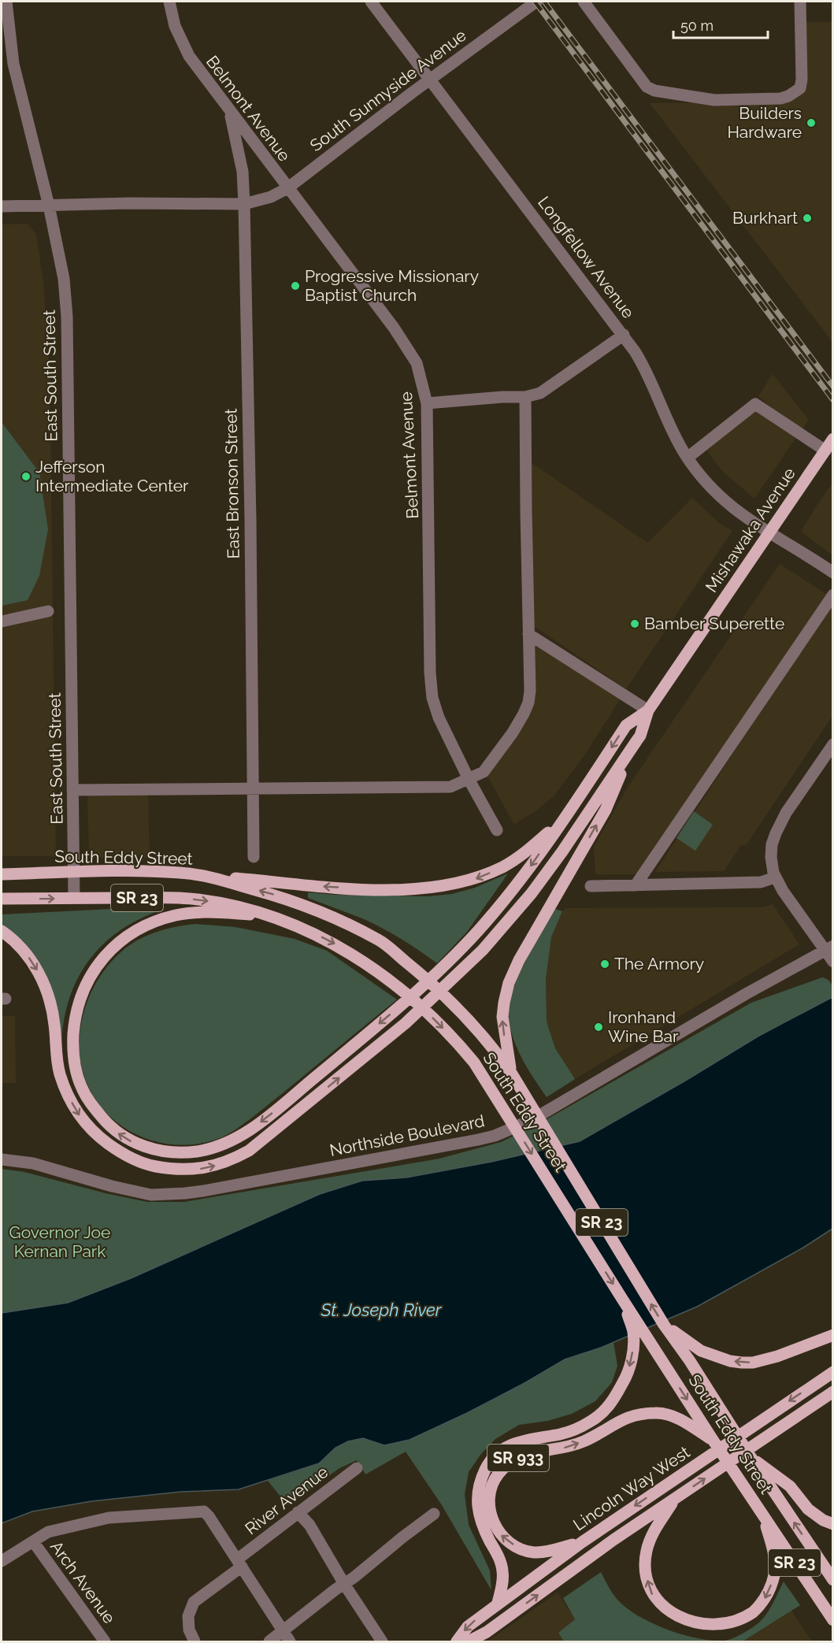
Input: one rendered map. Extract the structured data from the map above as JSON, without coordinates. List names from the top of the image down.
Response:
{
  "streets": {
    "main road": [
      "Mishawaka Avenue",
      "South Eddy Street",
      "SR 23",
      "SR 933",
      "Lincoln Way West"
    ],
    "street": [
      "South Sunnyside Avenue",
      "Belmont Avenue",
      "Longfellow Avenue",
      "East South Street",
      "East Bronson Street",
      "Northside Boulevard",
      "River Avenue",
      "Arch Avenue"
    ]
  },
  "crossings": [
    ["South Sunnyside Avenue", "Belmont Avenue"],
    ["South Sunnyside Avenue", "Longfellow Avenue"],
    ["South Sunnyside Avenue", "East South Street"],
    ["South Sunnyside Avenue", "East Bronson Street"],
    ["Belmont Avenue", "East Bronson Street"],
    ["Longfellow Avenue", "Mishawaka Avenue"],
    ["East South Street", "South Eddy Street"],
    ["Mishawaka Avenue", "South Eddy Street"],
    ["South Eddy Street", "SR 933"],
    ["SR 933", "Lincoln Way West"]
  ],
  "water": ["St. Joseph River"],
  "parks": ["Governor Joe Kernan Park"],
  "places": [
    "Builders Hardware",
    "Burkhart",
    "Progressive Missionary Baptist Church",
    "Jefferson Intermediate Center",
    "Bamber Superette",
    "The Armory",
    "Ironhand Wine Bar"
  ],
  "scale_bar": "50 m"
}
